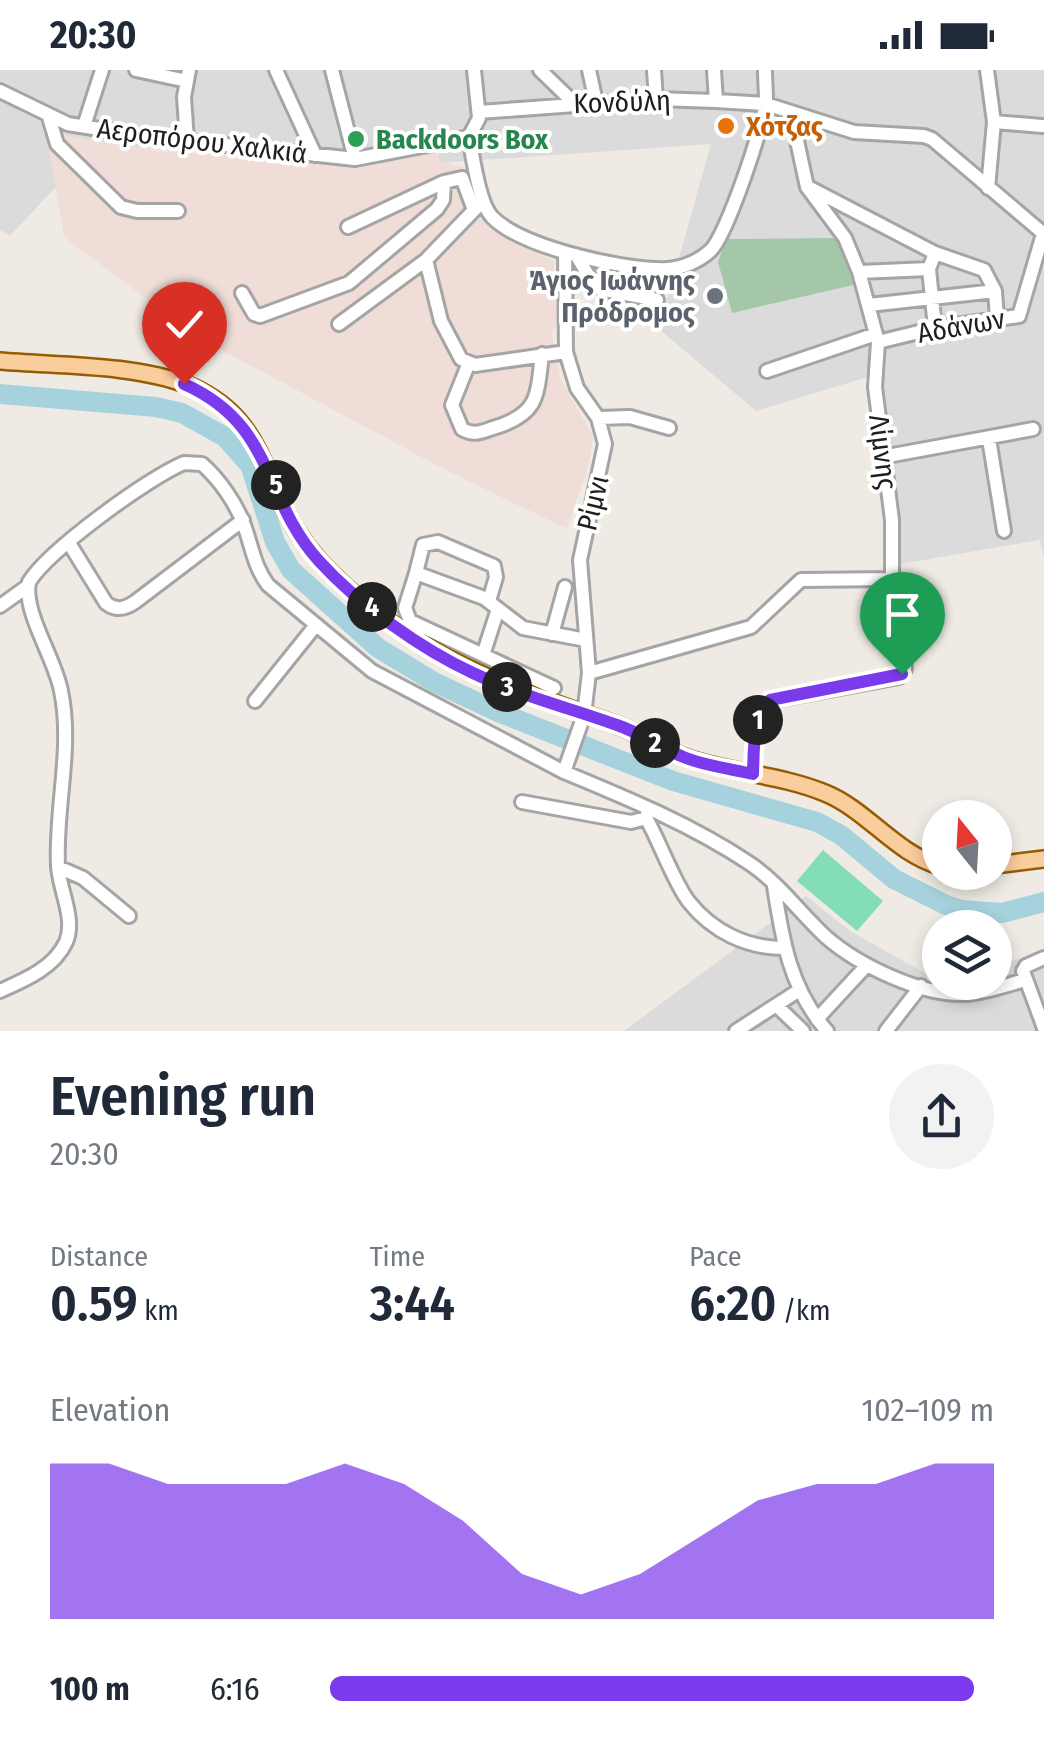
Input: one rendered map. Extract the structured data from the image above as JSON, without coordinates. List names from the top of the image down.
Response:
{
  "streets": {
    "street": [
      "Κονδύλη",
      "Αεροπόρου Χαλκιά",
      "Αδάνων",
      "Λίμνης",
      "Ρίμνι"
    ]
  },
  "crossings": [
    ["Κονδύλη", "Αδάνων"],
    ["Κονδύλη", "Λίμνης"],
    ["Αδάνων", "Λίμνης"]
  ],
  "places": ["Χότζας", "Backdoors Box", "Άγιος Ιωάννης Πρόδρομος"],
  "north": "top",
  "page": {
    "status": "20:30",
    "pins": [
      "5",
      "4",
      "3",
      "1",
      "2"
    ],
    "heading": ["Evening run", "20:30"],
    "stats": [
      ["Distance", "0.59 km"],
      ["Time", "3:44"],
      ["Pace", "6:20 /km"]
    ],
    "chart": ["Elevation", "102–109 m"],
    "list": [
      {
        "name": "100 m",
        "note": "6:16"
      }
    ]
  }
}
